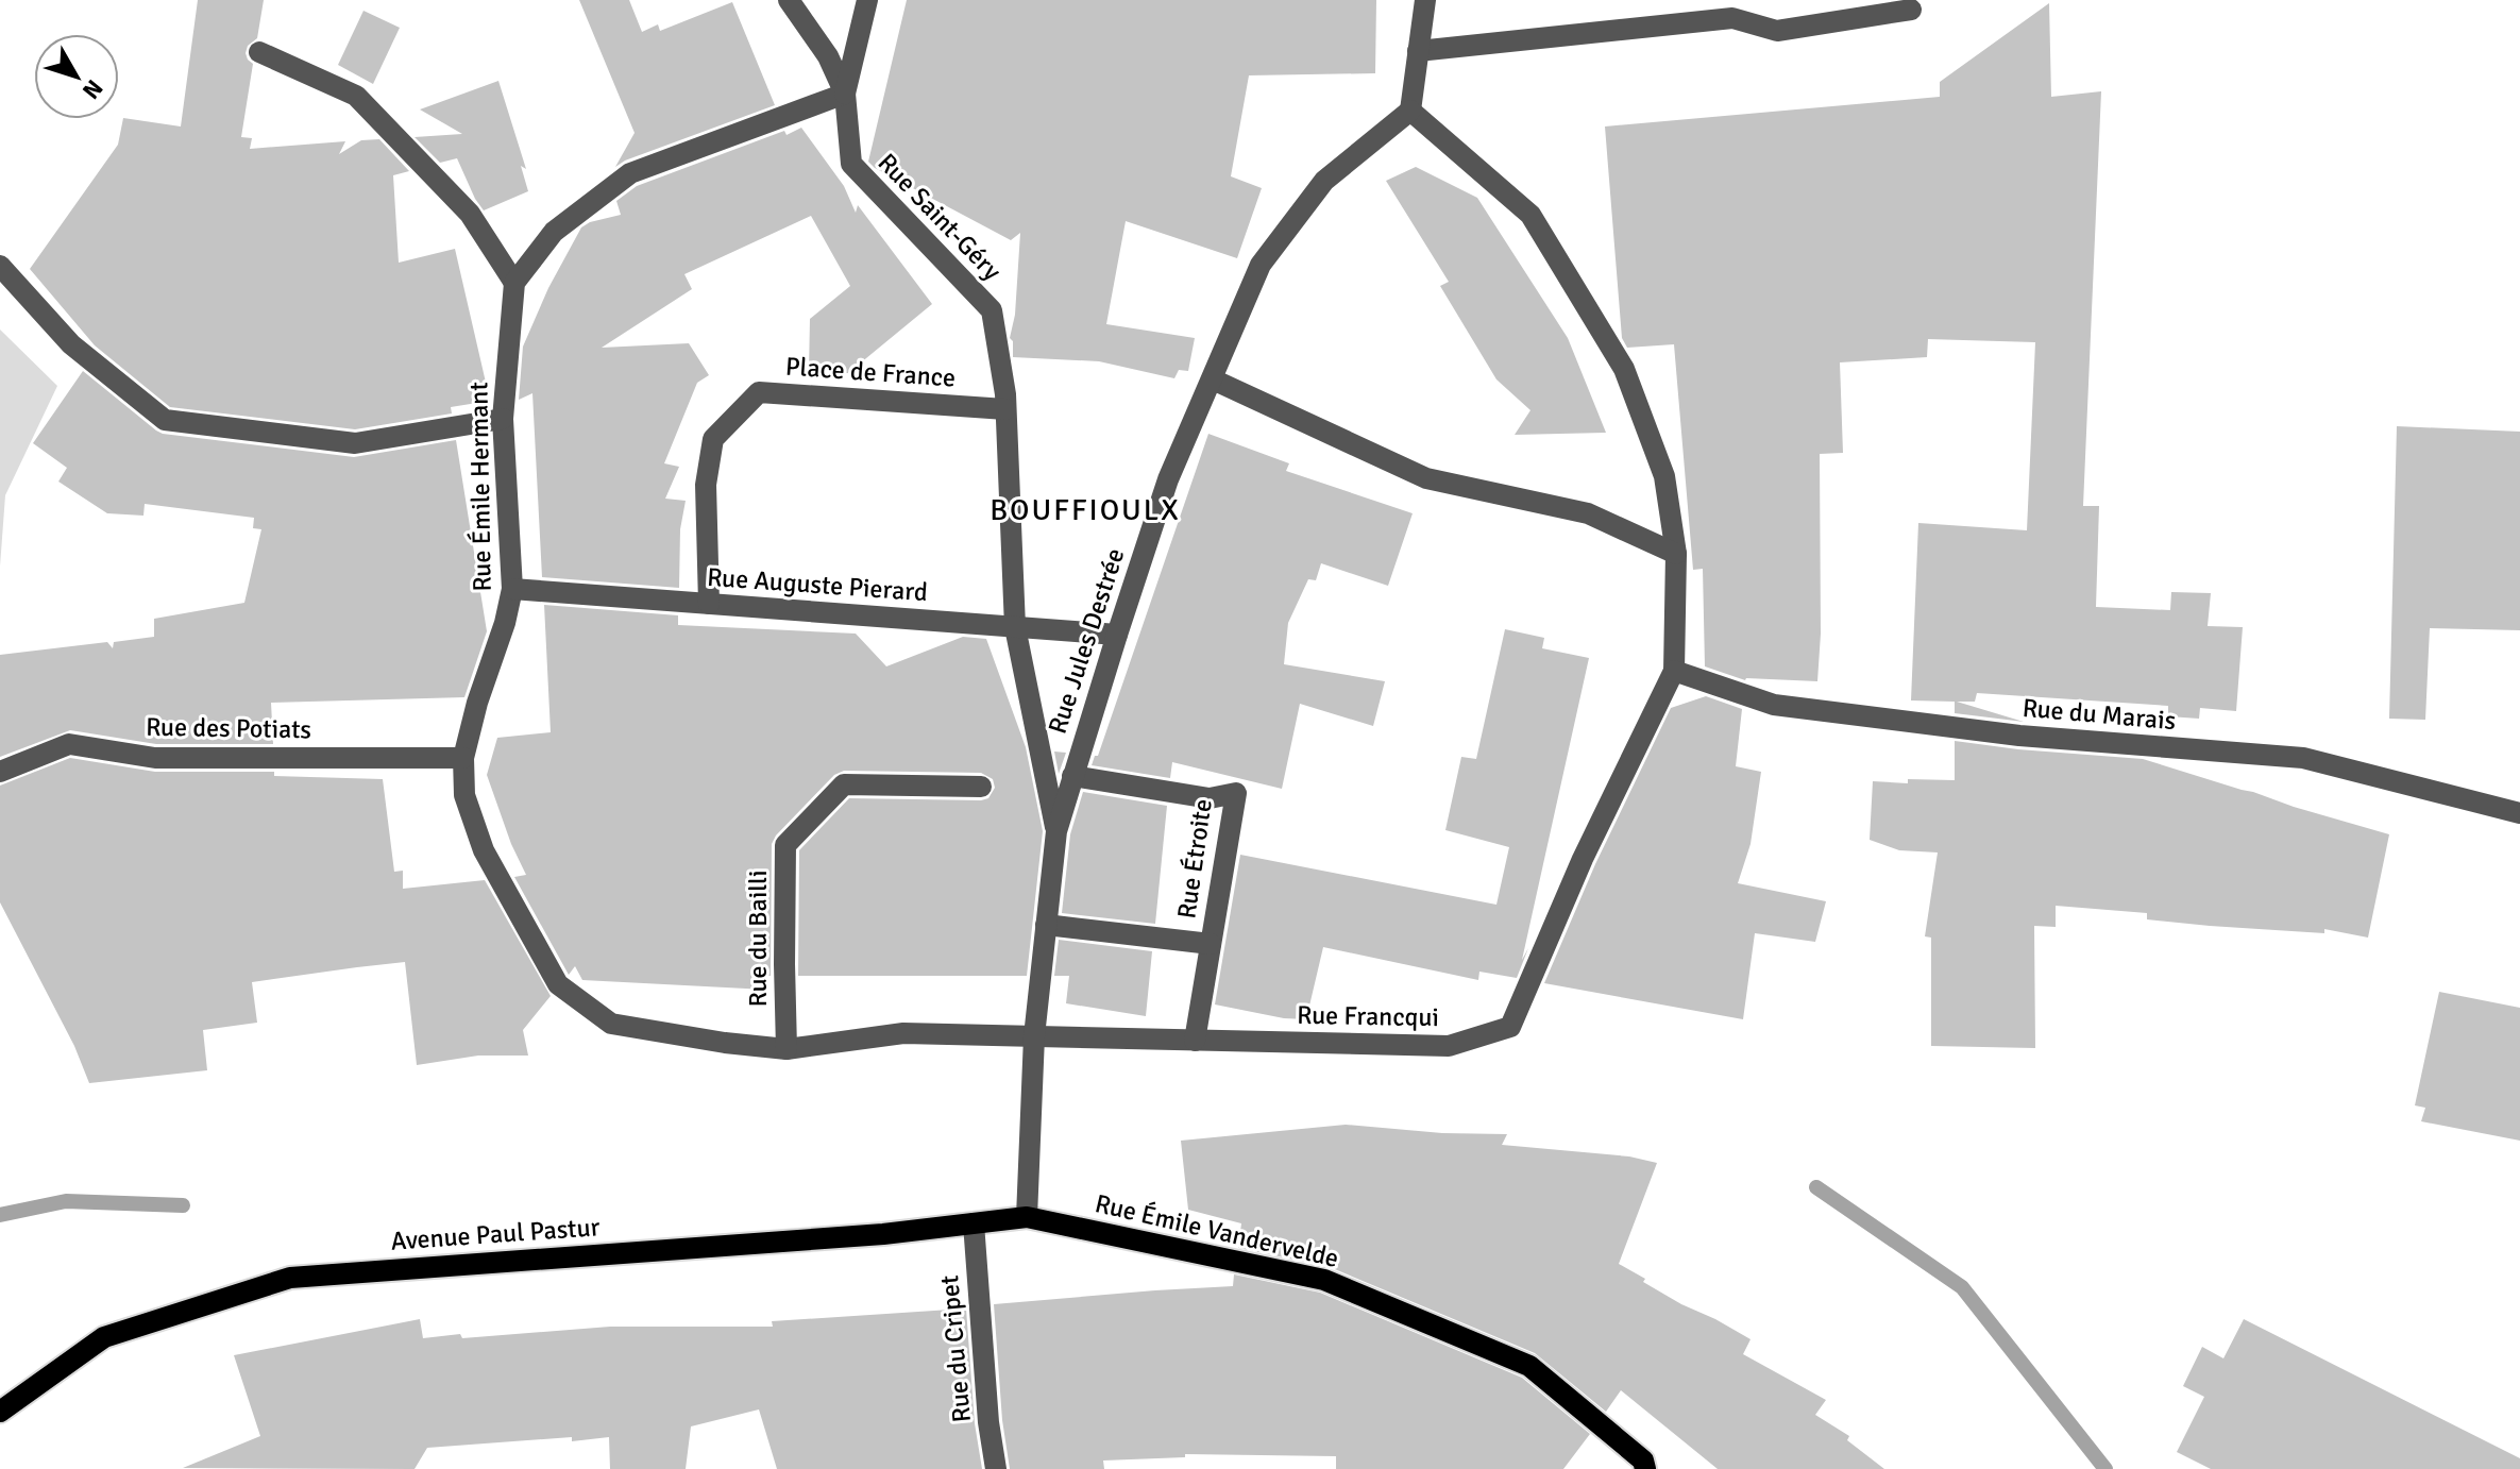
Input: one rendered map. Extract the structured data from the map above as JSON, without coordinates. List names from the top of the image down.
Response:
{
  "streets": {
    "main road": ["Rue Émile Vandervelde", "Avenue Paul Pastur"],
    "street": [
      "Rue Saint-Géry",
      "Place de France",
      "Rue Émile Hermant",
      "Rue Auguste Pierard",
      "Rue Jules Destrée",
      "Rue du Marais",
      "Rue des Potiats",
      "Rue Étroite",
      "Rue du Bailli",
      "Rue Francqui",
      "Rue du Cripet"
    ]
  },
  "crossings": [
    ["Rue Saint-Géry", "Place de France"],
    ["Rue Saint-Géry", "Rue Auguste Pierard"],
    ["Rue Saint-Géry", "Rue Jules Destrée"],
    ["Place de France", "Rue Auguste Pierard"],
    ["Rue Émile Hermant", "Rue Auguste Pierard"],
    ["Rue Émile Hermant", "Rue des Potiats"],
    ["Rue Émile Hermant", "Rue Francqui"],
    ["Rue Auguste Pierard", "Rue Jules Destrée"],
    ["Rue Jules Destrée", "Rue Étroite"],
    ["Rue Jules Destrée", "Rue Francqui"],
    ["Rue Jules Destrée", "Rue Émile Vandervelde"],
    ["Rue Jules Destrée", "Avenue Paul Pastur"],
    ["Rue du Marais", "Rue Francqui"],
    ["Rue Étroite", "Rue Francqui"],
    ["Rue du Bailli", "Rue Francqui"],
    ["Rue Émile Vandervelde", "Avenue Paul Pastur"],
    ["Avenue Paul Pastur", "Rue du Cripet"]
  ],
  "districts": ["BOUFFIOULX"],
  "north": "bottom right"
}
